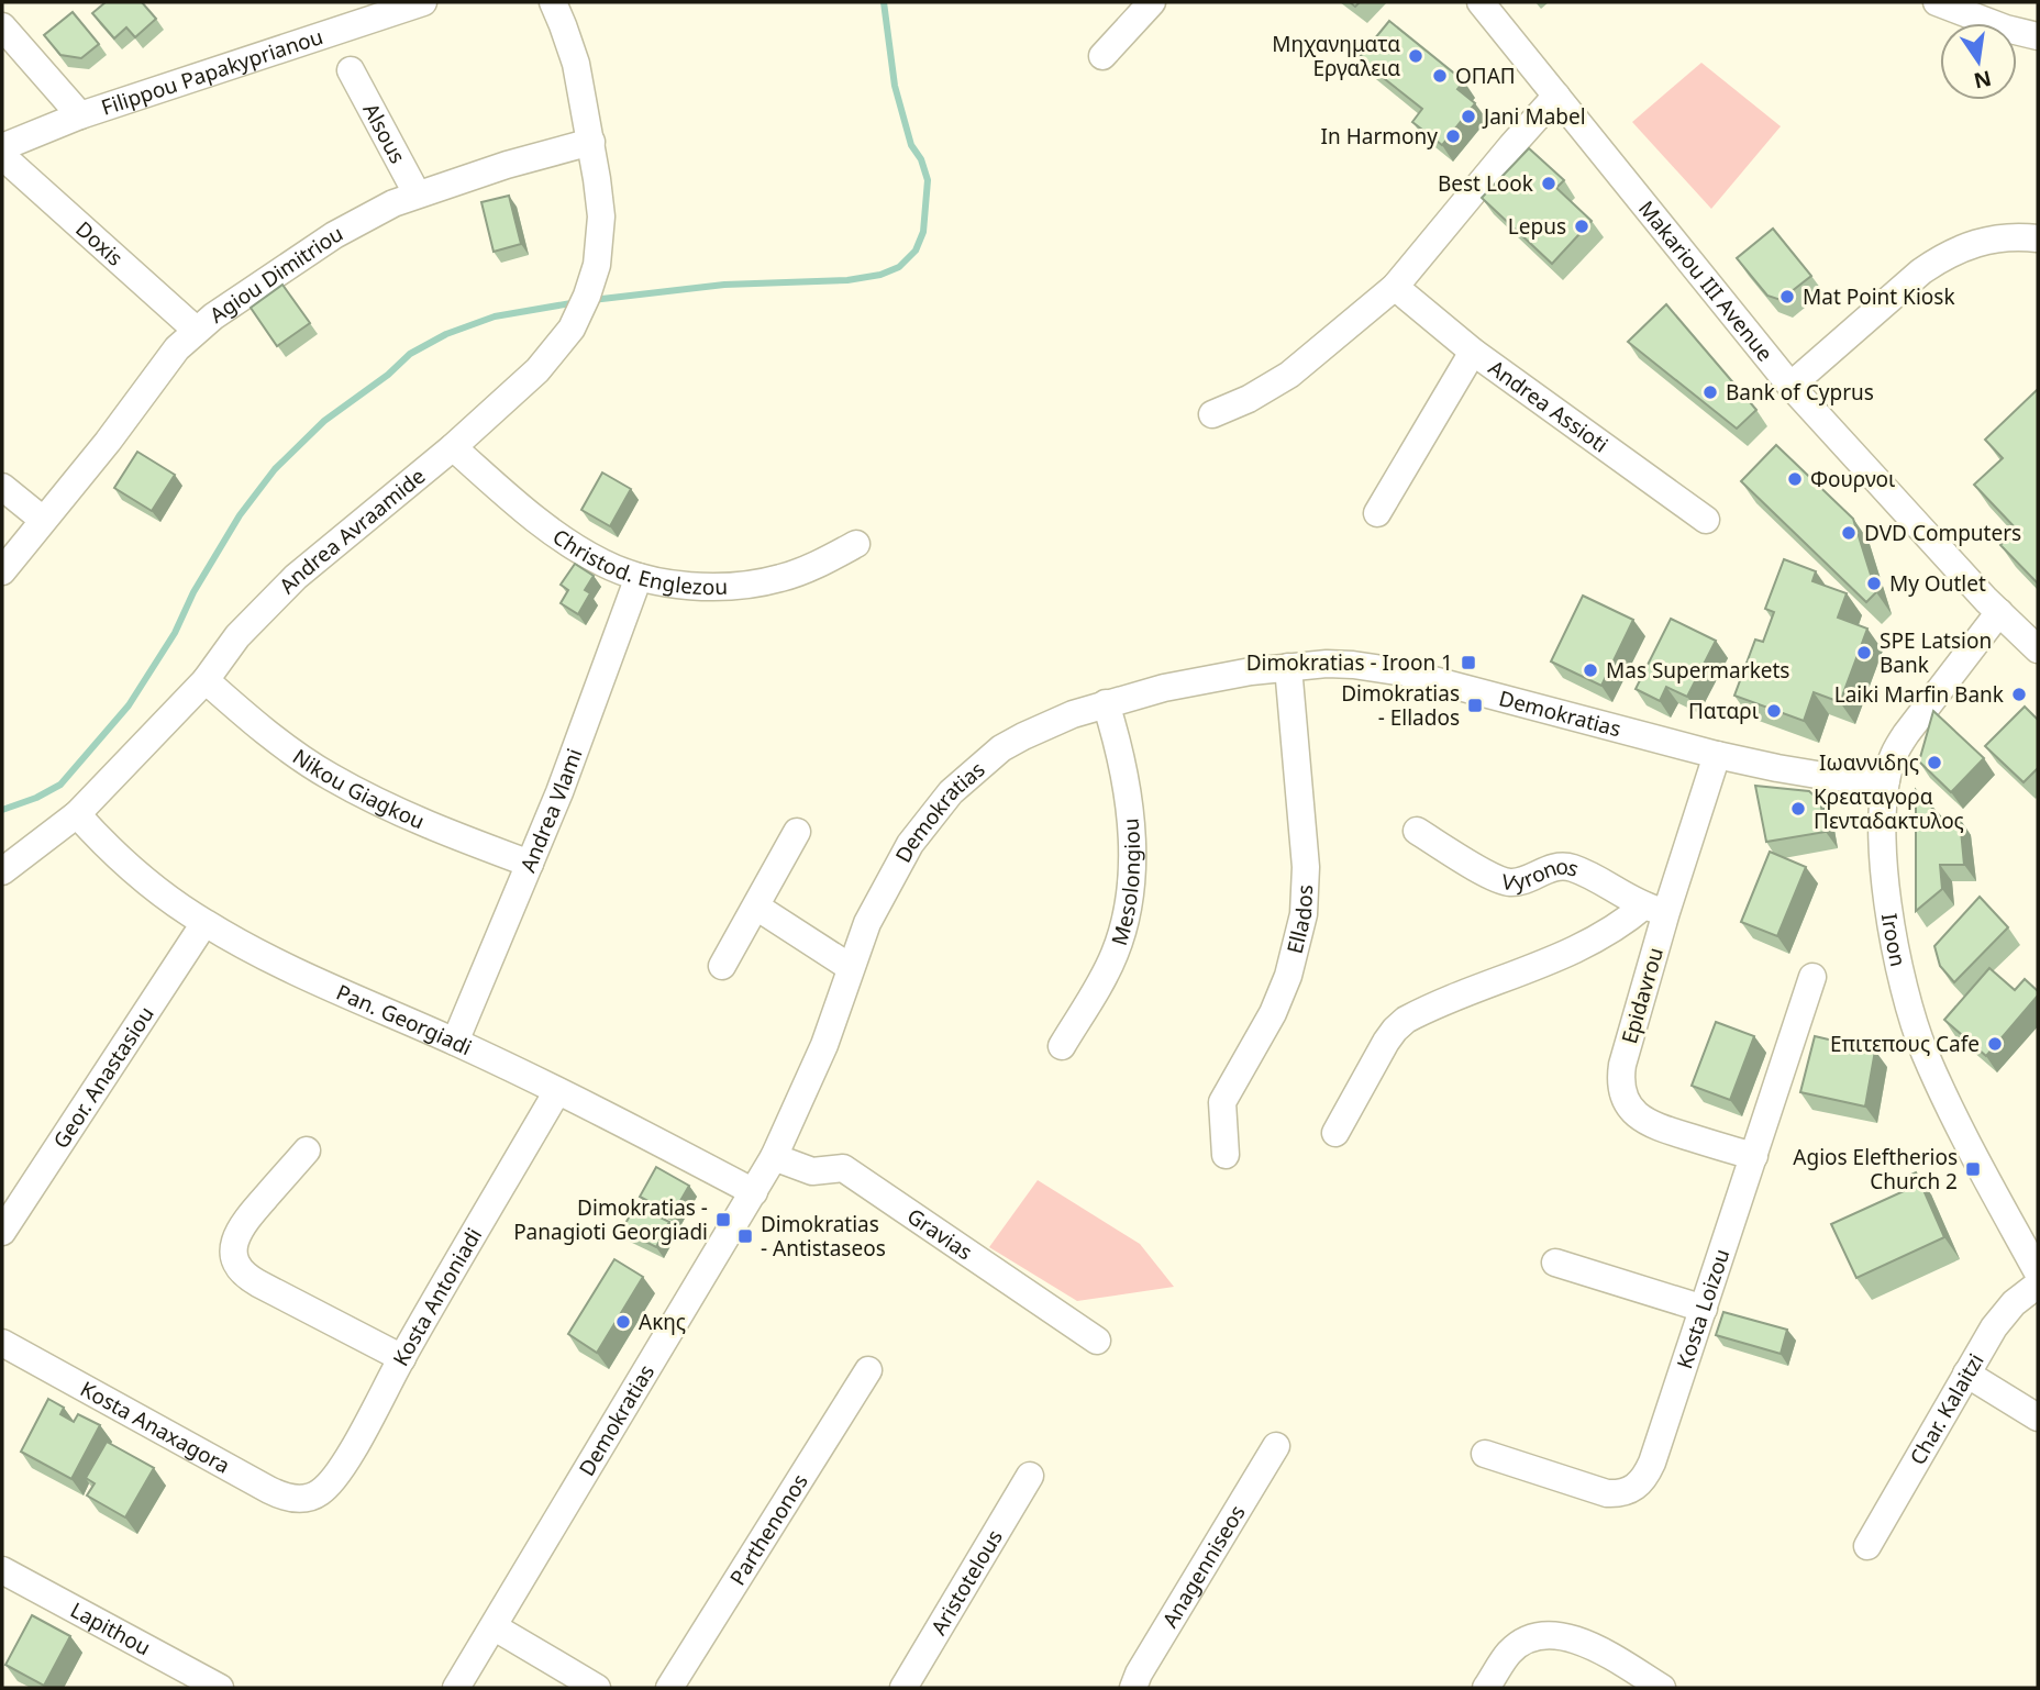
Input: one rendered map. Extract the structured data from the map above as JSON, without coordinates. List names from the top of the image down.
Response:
{
  "streets": {
    "street": [
      "Filippou Papakyprianou",
      "Alsous",
      "Doxis",
      "Agiou Dimitriou",
      "Makariou III Avenue",
      "Andrea Assioti",
      "Andrea Avraamide",
      "Christod. Englezou",
      "Demokratias",
      "Nikou Giagkou",
      "Andrea Vlami",
      "Vyronos",
      "Mesolongiou",
      "Ellados",
      "Iroon",
      "Epidavrou",
      "Pan. Georgiadi",
      "Geor. Anastasiou",
      "Gravias",
      "Kosta Antoniadi",
      "Kosta Loizou",
      "Char. Kalaitzi",
      "Kosta Anaxagora",
      "Parthenonos",
      "Anagenniseos",
      "Aristotelous",
      "Lapithou"
    ]
  },
  "crossings": [
    ["Alsous", "Agiou Dimitriou"],
    ["Doxis", "Agiou Dimitriou"],
    ["Agiou Dimitriou", "Andrea Avraamide"],
    ["Makariou III Avenue", "Iroon"],
    ["Andrea Avraamide", "Christod. Englezou"],
    ["Andrea Avraamide", "Nikou Giagkou"],
    ["Andrea Avraamide", "Pan. Georgiadi"],
    ["Christod. Englezou", "Andrea Vlami"],
    ["Demokratias", "Mesolongiou"],
    ["Demokratias", "Ellados"],
    ["Demokratias", "Iroon"],
    ["Demokratias", "Epidavrou"],
    ["Demokratias", "Pan. Georgiadi"],
    ["Demokratias", "Gravias"],
    ["Nikou Giagkou", "Andrea Vlami"],
    ["Andrea Vlami", "Pan. Georgiadi"],
    ["Vyronos", "Epidavrou"],
    ["Epidavrou", "Kosta Loizou"],
    ["Pan. Georgiadi", "Geor. Anastasiou"],
    ["Pan. Georgiadi", "Kosta Antoniadi"],
    ["Kosta Antoniadi", "Kosta Anaxagora"]
  ],
  "places": {
    "other": [
      "Μηχανηματα Εργαλεια",
      "ΟΠΑΠ",
      "Jani Mabel",
      "In Harmony",
      "Best Look",
      "Lepus",
      "Mat Point Kiosk",
      "Bank of Cyprus",
      "Φουρνοι",
      "DVD Computers",
      "My Outlet",
      "SPE Latsion Bank",
      "Mas Supermarkets",
      "Laiki Marfin Bank",
      "Παταρι",
      "Ιωαννιδης",
      "Κρεαταγορα Πενταδακτυλος",
      "Επιτεπους Cafe",
      "Ακης"
    ],
    "transit": [
      "Dimokratias - Iroon 1",
      "Dimokratias - Ellados",
      "Agios Eleftherios Church 2",
      "Dimokratias - Panagioti Georgiadi",
      "Dimokratias - Antistaseos"
    ]
  },
  "north": "bottom"
}
